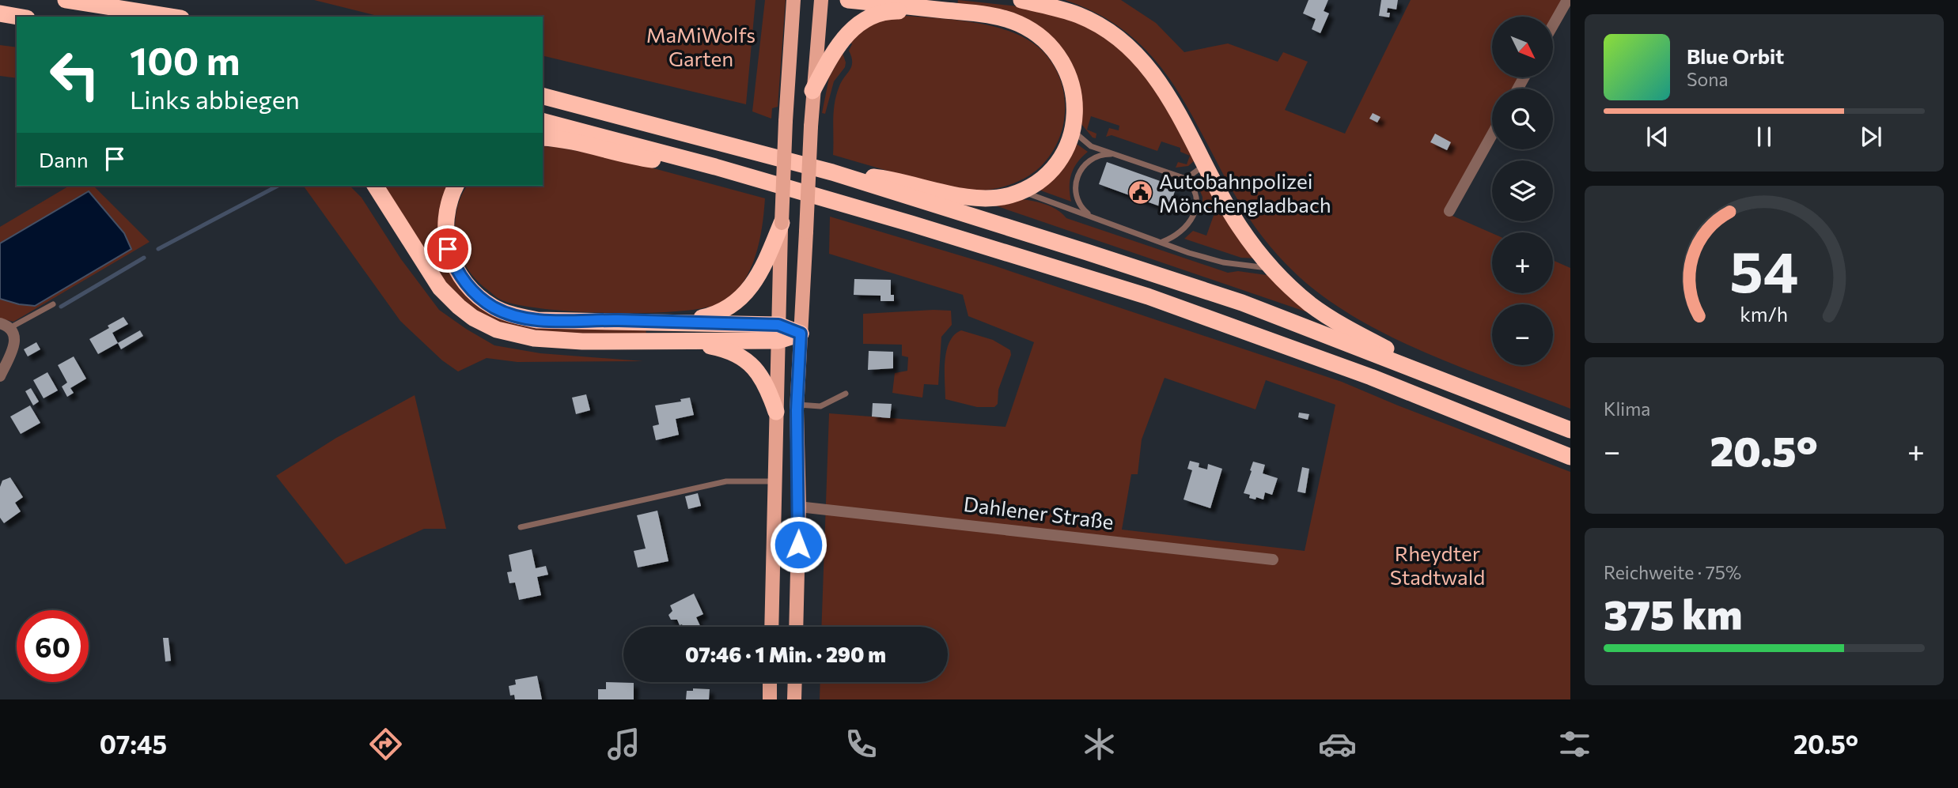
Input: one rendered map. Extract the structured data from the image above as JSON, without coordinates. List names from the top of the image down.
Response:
{
  "streets": {
    "street": ["Dahlener Straße"]
  },
  "parks": ["MaMiWolfs Garten", "Rheydter Stadtwald"],
  "places": {
    "public building": ["Autobahnpolizei Mönchengladbach"]
  },
  "north": "bottom right",
  "page": {
    "map_buttons": ["+", "−"],
    "turn": ["100 m", "Links abbiegen"],
    "song": ["Blue Orbit", "Sona"],
    "then": "Dann",
    "tile": [
      "Klima",
      ["Reichweite · 75%", "375 km"]
    ],
    "heat": ["−", "20.5°", "+"],
    "limit": "60",
    "trip": "07:46 · 1 Min. · 290 m",
    "tabs": ["07:45", "20.5°"],
    "gauge": ["54", "km/h"]
  }
}
